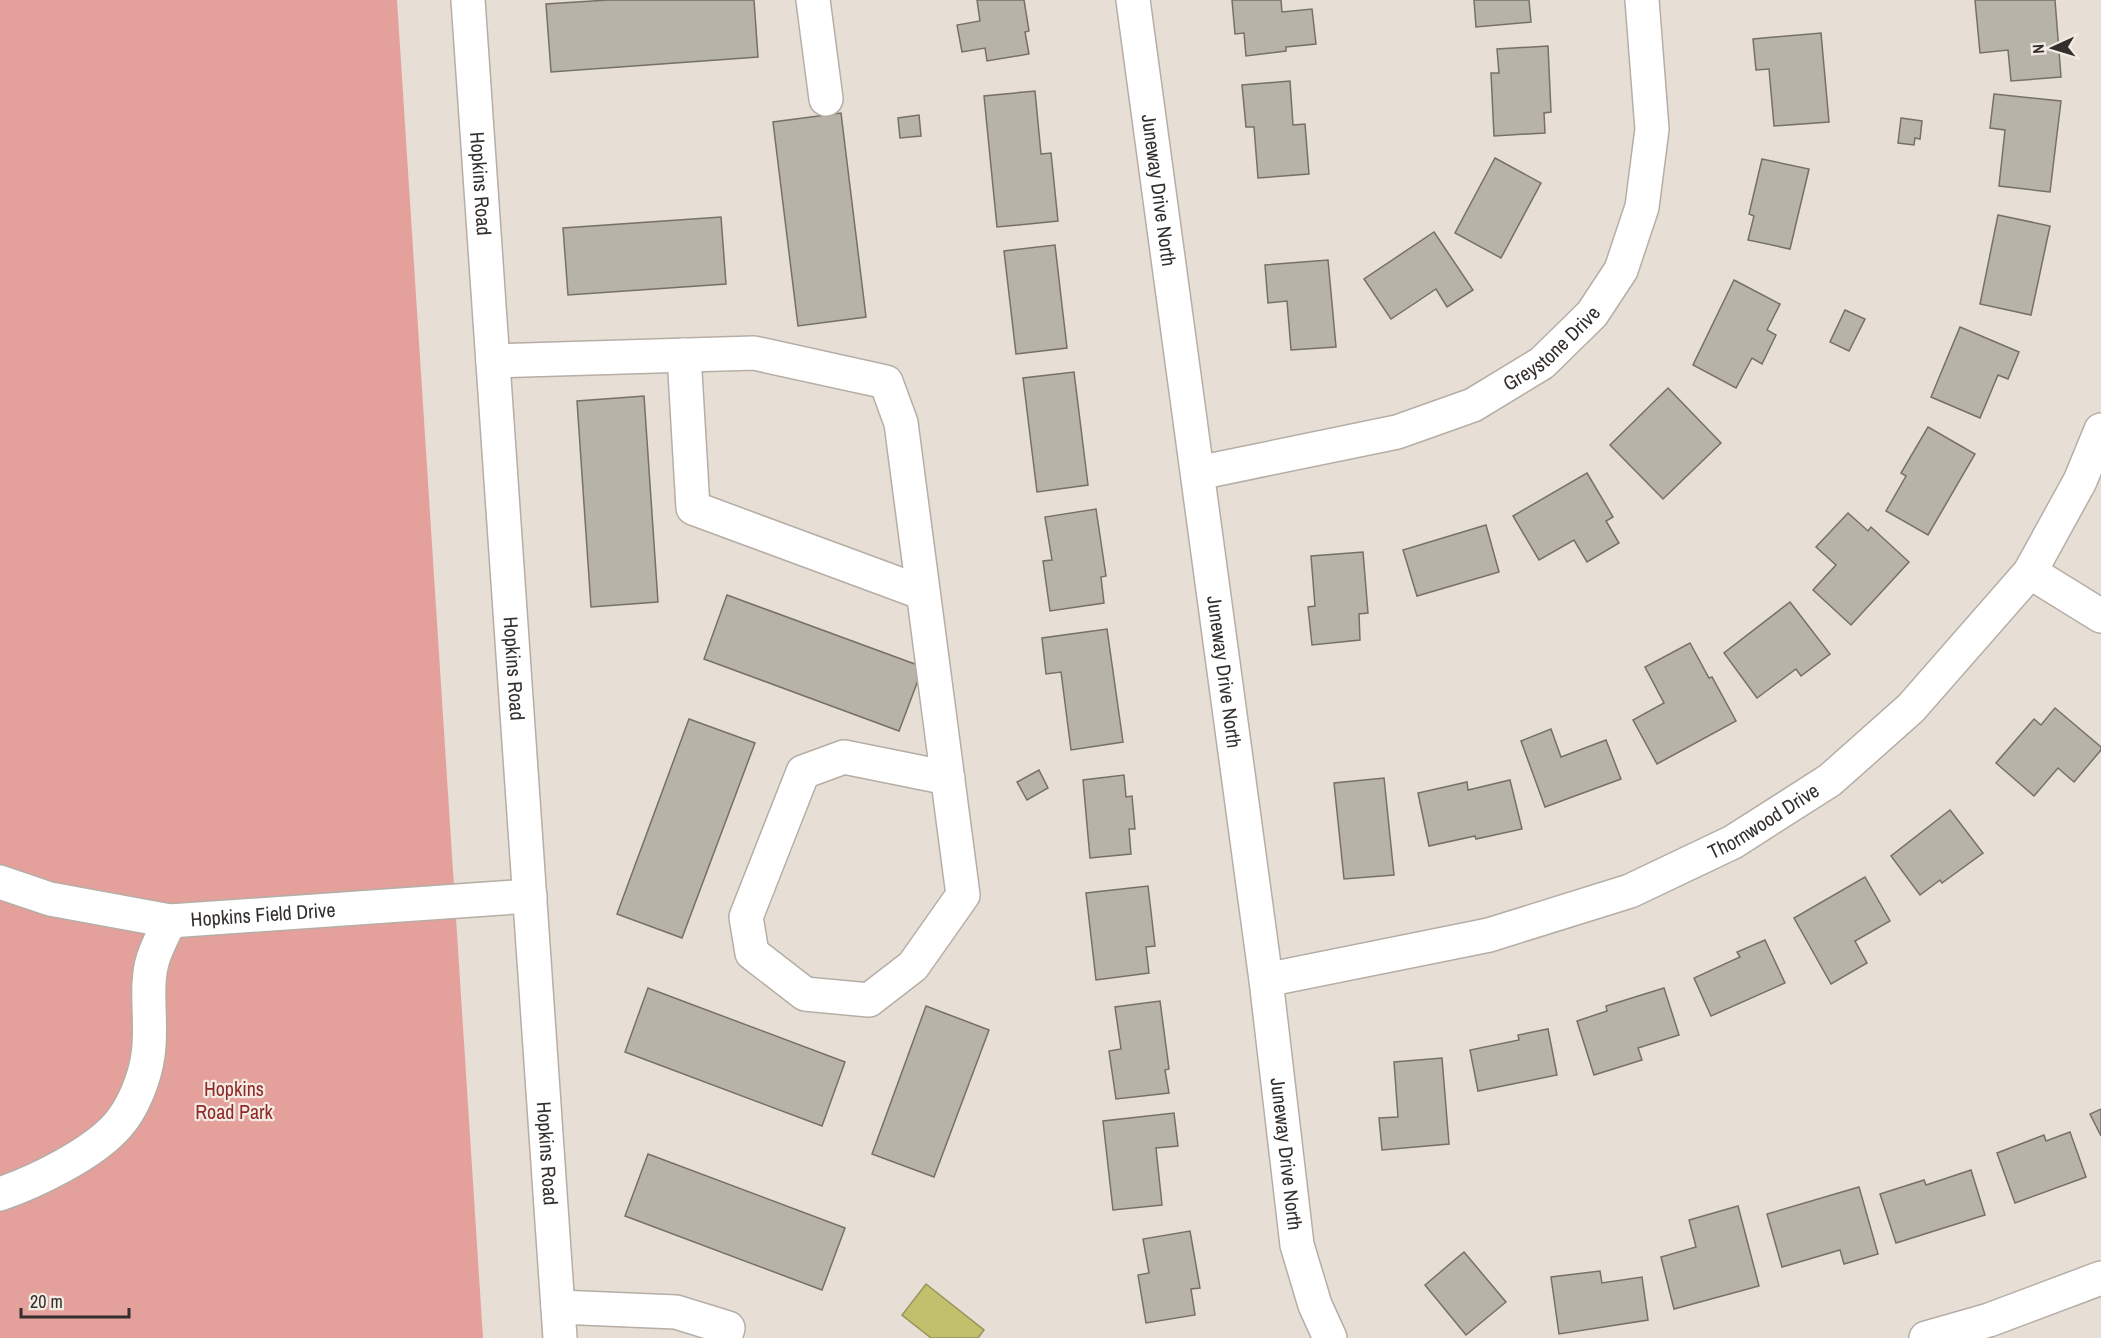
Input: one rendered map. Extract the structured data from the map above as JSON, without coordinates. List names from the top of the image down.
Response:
{
  "streets": {
    "street": [
      "Hopkins Road",
      "Juneway Drive North",
      "Greystone Drive",
      "Thornwood Drive",
      "Hopkins Field Drive"
    ]
  },
  "crossings": [
    ["Hopkins Road", "Hopkins Field Drive"],
    ["Juneway Drive North", "Greystone Drive"],
    ["Juneway Drive North", "Thornwood Drive"]
  ],
  "parks": ["Hopkins Road Park"],
  "scale_bar": "20 m",
  "north": "left"
}
